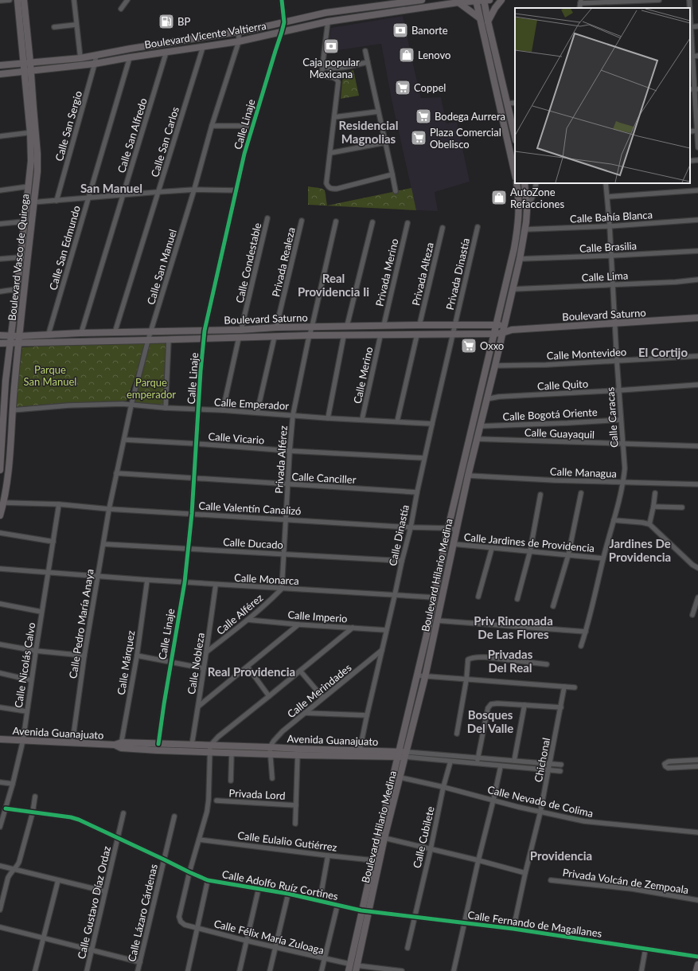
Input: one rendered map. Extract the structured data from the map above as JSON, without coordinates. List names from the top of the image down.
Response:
{
  "streets": {
    "main road": [
      "Boulevard Vicente Valtierra",
      "Boulevard Vasco de Quiroga",
      "Boulevard Saturno",
      "Boulevard Hilario Medina",
      "Avenida Guanajuato"
    ],
    "street": [
      "Calle Linaje",
      "Calle San Sergio",
      "Calle San Alfredo",
      "Calle San Carlos",
      "Calle Bahía Blanca",
      "Calle Brasilia",
      "Calle San Edmundo",
      "Privada Realeza",
      "Calle Condestable",
      "Calle San Manuel",
      "Privada Merino",
      "Privada Alteza",
      "Privada Dinastía",
      "Calle Lima",
      "Calle Montevideo",
      "Calle Merino",
      "Calle Quito",
      "Calle Emperador",
      "Calle Bogotá Oriente",
      "Calle Caracas",
      "Calle Guayaquil",
      "Calle Vicario",
      "Privada Alférez",
      "Calle Managua",
      "Calle Canciller",
      "Calle Valentín Canalizó",
      "Calle Dinastía",
      "Calle Jardines de Providencia",
      "Calle Ducado",
      "Calle Monarca",
      "Calle Alférez",
      "Calle Imperio",
      "Calle Pedro María Anaya",
      "Calle Márquez",
      "Calle Nobleza",
      "Calle Nicolás Calvo",
      "Calle Merindades",
      "Chichonal",
      "Privada Lord",
      "Calle Nevado de Colima",
      "Calle Cubilete",
      "Calle Eulalio Gutiérrez",
      "Privada Volcán de Zempoala",
      "Calle Adolfo Ruíz Cortines",
      "Calle Gustavo Díaz Ordaz",
      "Calle Lázaro Cárdenas",
      "Calle Fernando de Magallanes",
      "Calle Félix María Zuloaga"
    ]
  },
  "crossings": [
    ["Boulevard Vicente Valtierra", "Calle Linaje"],
    ["Boulevard Vicente Valtierra", "Calle San Sergio"],
    ["Boulevard Vicente Valtierra", "Calle San Alfredo"],
    ["Boulevard Vicente Valtierra", "Calle San Carlos"],
    ["Boulevard Vicente Valtierra", "Calle San Edmundo"],
    ["Boulevard Vicente Valtierra", "Boulevard Vasco de Quiroga"],
    ["Boulevard Vicente Valtierra", "Calle San Manuel"],
    ["Calle Linaje", "Boulevard Saturno"],
    ["Calle Linaje", "Calle Emperador"],
    ["Calle Linaje", "Calle Vicario"],
    ["Calle Linaje", "Calle Canciller"],
    ["Calle Linaje", "Calle Valentín Canalizó"],
    ["Calle Linaje", "Calle Ducado"],
    ["Calle Linaje", "Calle Monarca"],
    ["Calle Linaje", "Avenida Guanajuato"],
    ["Calle San Alfredo", "Boulevard Saturno"],
    ["Calle San Carlos", "Boulevard Saturno"],
    ["Calle Bahía Blanca", "Calle Caracas"],
    ["Calle Bahía Blanca", "Boulevard Hilario Medina"],
    ["Calle Brasilia", "Calle Caracas"],
    ["Calle Brasilia", "Boulevard Hilario Medina"],
    ["Calle San Edmundo", "Boulevard Saturno"],
    ["Boulevard Vasco de Quiroga", "Boulevard Saturno"],
    ["Boulevard Vasco de Quiroga", "Calle Emperador"],
    ["Boulevard Vasco de Quiroga", "Calle Valentín Canalizó"],
    ["Privada Realeza", "Boulevard Saturno"],
    ["Calle Condestable", "Boulevard Saturno"],
    ["Calle San Manuel", "Boulevard Saturno"],
    ["Calle San Manuel", "Calle Emperador"],
    ["Calle San Manuel", "Calle Vicario"],
    ["Calle San Manuel", "Calle Canciller"],
    ["Calle San Manuel", "Calle Valentín Canalizó"],
    ["Calle San Manuel", "Calle Pedro María Anaya"],
    ["Privada Merino", "Boulevard Saturno"],
    ["Privada Alteza", "Boulevard Saturno"],
    ["Privada Dinastía", "Boulevard Saturno"],
    ["Privada Dinastía", "Calle Dinastía"],
    ["Calle Lima", "Calle Caracas"],
    ["Calle Lima", "Boulevard Hilario Medina"],
    ["Boulevard Saturno", "Calle Merino"],
    ["Boulevard Saturno", "Calle Caracas"],
    ["Boulevard Saturno", "Privada Alférez"],
    ["Boulevard Saturno", "Calle Dinastía"],
    ["Boulevard Saturno", "Boulevard Hilario Medina"],
    ["Calle Montevideo", "Calle Caracas"],
    ["Calle Montevideo", "Boulevard Hilario Medina"],
    ["Calle Merino", "Calle Emperador"],
    ["Calle Quito", "Calle Caracas"],
    ["Calle Quito", "Boulevard Hilario Medina"],
    ["Calle Emperador", "Privada Alférez"],
    ["Calle Emperador", "Calle Dinastía"],
    ["Calle Bogotá Oriente", "Calle Caracas"],
    ["Calle Bogotá Oriente", "Boulevard Hilario Medina"],
    ["Calle Caracas", "Calle Guayaquil"],
    ["Calle Caracas", "Calle Managua"],
    ["Calle Caracas", "Calle Jardines de Providencia"],
    ["Calle Guayaquil", "Boulevard Hilario Medina"],
    ["Calle Vicario", "Privada Alférez"],
    ["Calle Vicario", "Calle Dinastía"],
    ["Privada Alférez", "Calle Canciller"],
    ["Privada Alférez", "Calle Valentín Canalizó"],
    ["Privada Alférez", "Calle Ducado"],
    ["Privada Alférez", "Calle Monarca"],
    ["Privada Alférez", "Calle Alférez"],
    ["Calle Managua", "Boulevard Hilario Medina"],
    ["Calle Canciller", "Calle Dinastía"],
    ["Calle Valentín Canalizó", "Calle Dinastía"],
    ["Calle Valentín Canalizó", "Boulevard Hilario Medina"],
    ["Calle Valentín Canalizó", "Calle Pedro María Anaya"],
    ["Calle Valentín Canalizó", "Calle Nicolás Calvo"],
    ["Calle Dinastía", "Calle Ducado"],
    ["Calle Dinastía", "Calle Monarca"],
    ["Calle Dinastía", "Calle Imperio"],
    ["Calle Dinastía", "Calle Merindades"],
    ["Calle Dinastía", "Avenida Guanajuato"],
    ["Calle Jardines de Providencia", "Boulevard Hilario Medina"],
    ["Calle Ducado", "Calle Pedro María Anaya"],
    ["Boulevard Hilario Medina", "Calle Monarca"],
    ["Boulevard Hilario Medina", "Avenida Guanajuato"],
    ["Boulevard Hilario Medina", "Calle Nevado de Colima"],
    ["Boulevard Hilario Medina", "Calle Eulalio Gutiérrez"],
    ["Boulevard Hilario Medina", "Calle Adolfo Ruíz Cortines"],
    ["Boulevard Hilario Medina", "Calle Fernando de Magallanes"],
    ["Boulevard Hilario Medina", "Calle Félix María Zuloaga"],
    ["Calle Monarca", "Calle Alférez"],
    ["Calle Monarca", "Calle Pedro María Anaya"],
    ["Calle Monarca", "Calle Márquez"],
    ["Calle Monarca", "Calle Nobleza"],
    ["Calle Monarca", "Calle Nicolás Calvo"],
    ["Calle Alférez", "Calle Imperio"],
    ["Calle Alférez", "Calle Nobleza"],
    ["Calle Pedro María Anaya", "Avenida Guanajuato"],
    ["Calle Márquez", "Avenida Guanajuato"],
    ["Calle Nobleza", "Avenida Guanajuato"],
    ["Calle Nicolás Calvo", "Avenida Guanajuato"],
    ["Calle Nicolás Calvo", "Calle Adolfo Ruíz Cortines"],
    ["Calle Merindades", "Avenida Guanajuato"],
    ["Avenida Guanajuato", "Chichonal"],
    ["Avenida Guanajuato", "Calle Cubilete"],
    ["Chichonal", "Calle Nevado de Colima"],
    ["Chichonal", "Calle Fernando de Magallanes"],
    ["Calle Nevado de Colima", "Calle Cubilete"],
    ["Calle Cubilete", "Calle Fernando de Magallanes"],
    ["Calle Adolfo Ruíz Cortines", "Calle Gustavo Díaz Ordaz"],
    ["Calle Adolfo Ruíz Cortines", "Calle Lázaro Cárdenas"],
    ["Calle Adolfo Ruíz Cortines", "Calle Fernando de Magallanes"],
    ["Calle Adolfo Ruíz Cortines", "Calle Félix María Zuloaga"]
  ],
  "districts": [
    "Residencial Magnolias",
    "San Manuel",
    "Real Providencia Ii",
    "El Cortijo",
    "Jardines De Providencia",
    "Priv Rinconada De Las Flores",
    "Privadas Del Real",
    "Real Providencia",
    "Bosques Del Valle",
    "Providencia"
  ],
  "parks": ["Parque San Manuel", "Parque emperador"],
  "places": {
    "fuel station": ["BP"],
    "bank": ["Banorte", "Caja popular Mexicana"],
    "shop": ["Lenovo", "AutoZone Refacciones"],
    "supermarket": [
      "Coppel",
      "Bodega Aurrera",
      "Plaza Comercial Obelisco",
      "Oxxo"
    ]
  }
}
